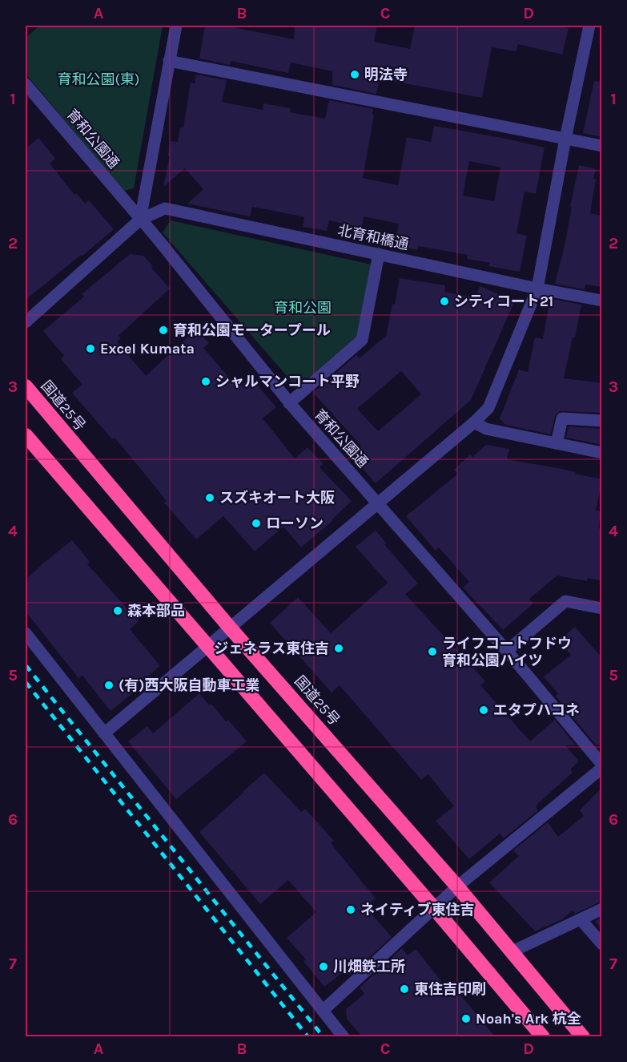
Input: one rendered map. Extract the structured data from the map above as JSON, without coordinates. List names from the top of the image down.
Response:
{
  "streets": {
    "highway": ["国道25号"],
    "street": ["育和公園通", "北育和橋通"]
  },
  "crossings": [
    ["育和公園通", "北育和橋通"]
  ],
  "parks": ["育和公園(東)", "育和公園"],
  "places": [
    "明法寺",
    "シティコート21",
    "育和公園モータープール",
    "Excel Kumata",
    "シャルマンコート平野",
    "スズキオート大阪",
    "ローソン",
    "森本部品",
    "ジェネラス東住吉",
    "ライフコートフドウ 育和公園ハイツ",
    "(有)西大阪自動車工業",
    "エタプハコネ",
    "ネイティブ東住吉",
    "川畑鉄工所",
    "東住吉印刷",
    "Noah's Ark 杭全"
  ],
  "grid": {
    "columns": [
      "A",
      "B",
      "C",
      "D"
    ],
    "rows": [
      "1",
      "2",
      "3",
      "4",
      "5",
      "6",
      "7"
    ]
  }
}
